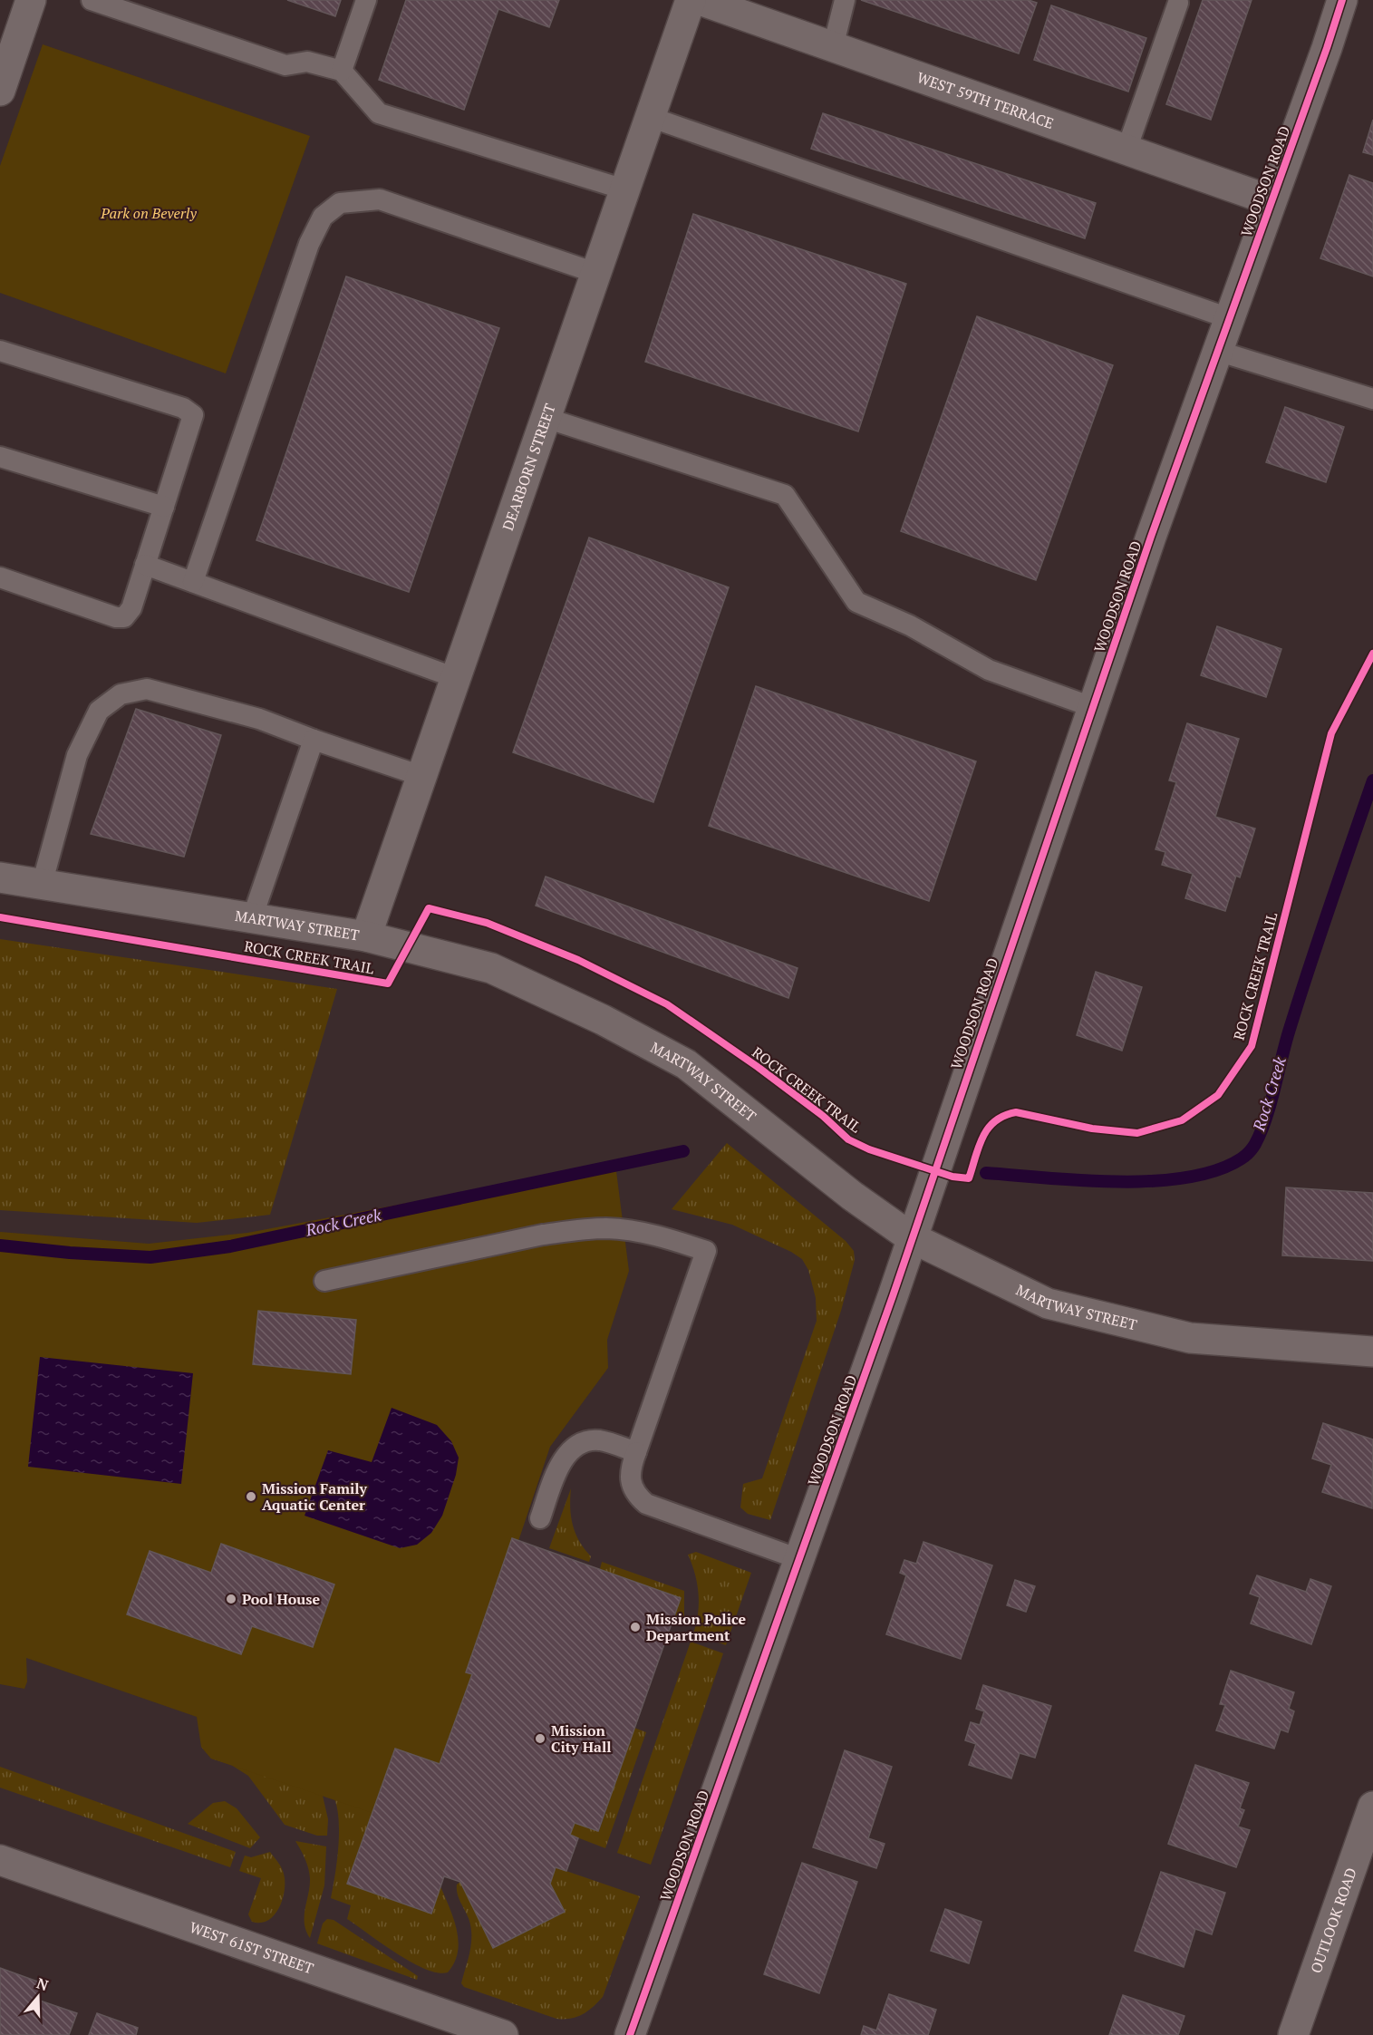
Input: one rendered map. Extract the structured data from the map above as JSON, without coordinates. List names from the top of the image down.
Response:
{
  "streets": {
    "street": [
      "WEST 59TH TERRACE",
      "WOODSON ROAD",
      "DEARBORN STREET",
      "MARTWAY STREET",
      "OUTLOOK ROAD",
      "WEST 61ST STREET"
    ],
    "cycle path": ["ROCK CREEK TRAIL"]
  },
  "crossings": [
    ["WEST 59TH TERRACE", "WOODSON ROAD"],
    ["WOODSON ROAD", "MARTWAY STREET"],
    ["DEARBORN STREET", "MARTWAY STREET"]
  ],
  "water": ["Rock Creek"],
  "parks": ["Park on Beverly"],
  "places": [
    "Mission Family Aquatic Center",
    "Pool House",
    "Mission Police Department",
    "Mission City Hall"
  ],
  "north": "top"
}
